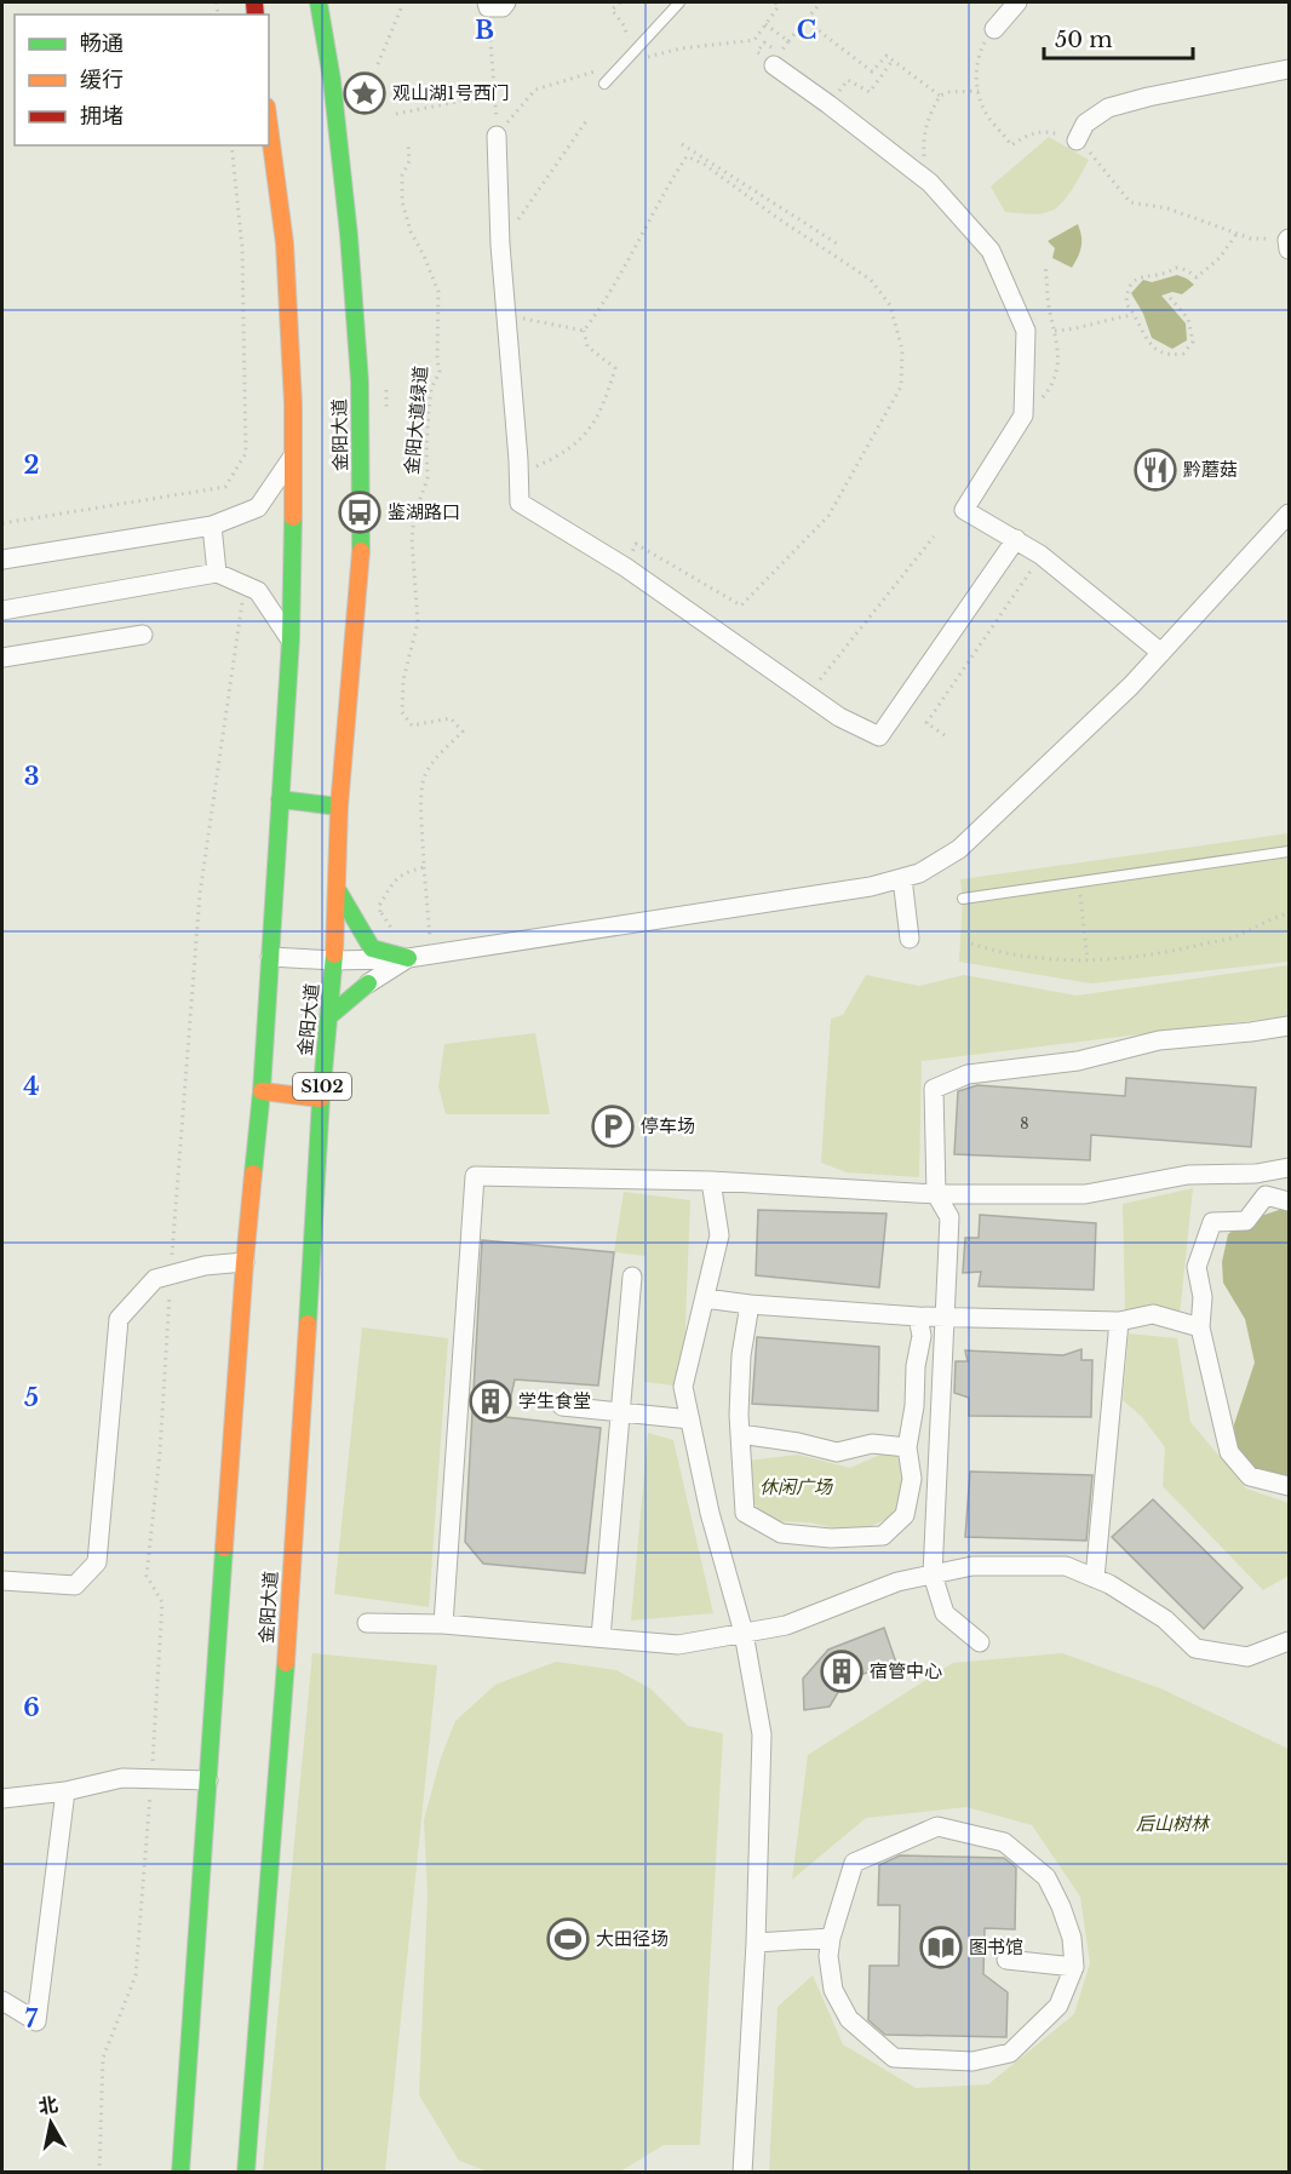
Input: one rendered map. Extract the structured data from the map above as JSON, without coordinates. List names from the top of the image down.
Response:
{
  "streets": {
    "main road": ["金阳大道", "S102"],
    "path": ["金阳大道绿道"]
  },
  "parks": ["休闲广场", "后山树林"],
  "places": {
    "place": ["观山湖1号西门"],
    "restaurant": ["黔蘑菇"],
    "bus stop": ["鉴湖路口"],
    "parking": ["停车场"],
    "building": ["学生食堂", "宿管中心"],
    "sports": ["大田径场"],
    "library": ["图书馆"]
  },
  "house_numbers": ["8"],
  "legend": ["畅通", "缓行", "拥堵"],
  "scale_bar": "50 m",
  "north": "top",
  "grid": {
    "columns": ["B", "C"],
    "rows": [
      "2",
      "3",
      "4",
      "5",
      "6",
      "7"
    ]
  }
}
